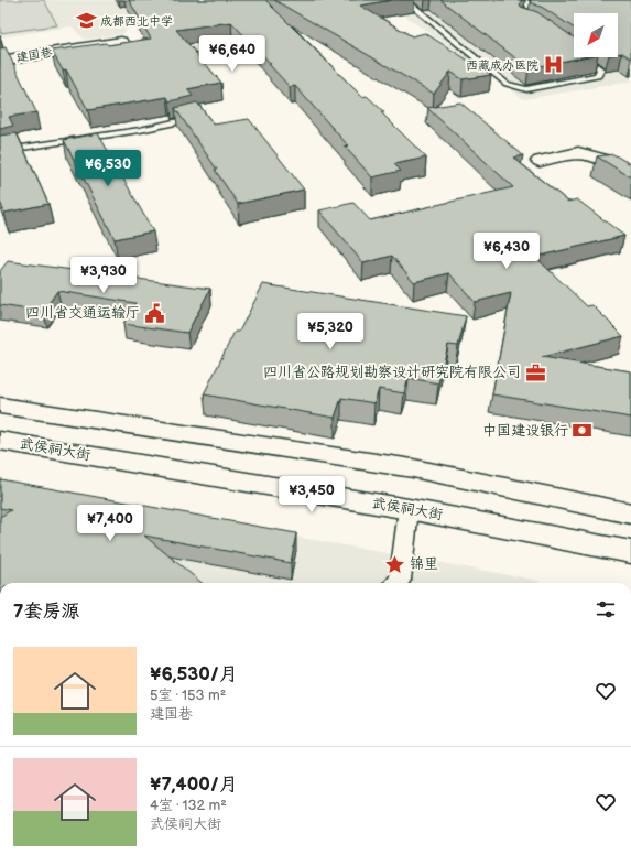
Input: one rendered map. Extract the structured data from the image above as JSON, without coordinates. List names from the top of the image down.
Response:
{
  "streets": {
    "main road": ["建国巷", "武侯祠大街"]
  },
  "places": {
    "school or university": ["成都西北中学"],
    "hospital": ["西藏成办医院"],
    "public building": ["四川省交通运输厅"],
    "office": ["四川省公路规划勘察设计研究院有限公司"],
    "bank": ["中国建设银行"],
    "place": ["锦里"]
  },
  "north": "bottom left",
  "page": {
    "price": [
      "¥6,640",
      "¥6,530",
      "¥6,430",
      "¥3,930",
      "¥5,320",
      "¥3,450",
      "¥7,400"
    ],
    "heading": "7套房源",
    "list": [
      {
        "name": "¥6,530/月",
        "note": "5室 · 153 m² · 建国巷"
      },
      {
        "name": "¥7,400/月",
        "note": "4室 · 132 m² · 武侯祠大街"
      }
    ]
  }
}
